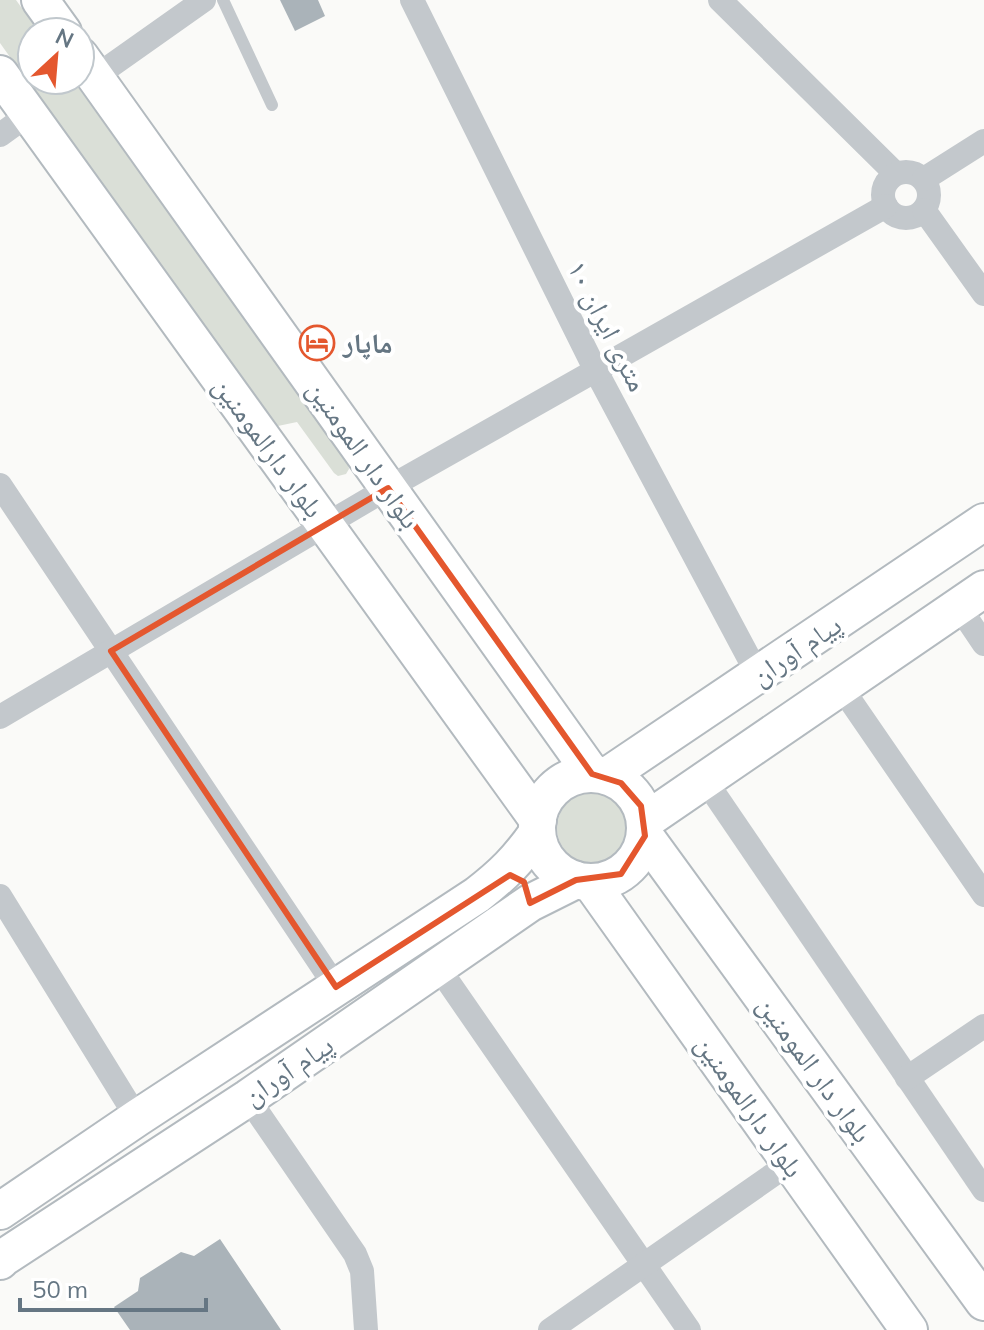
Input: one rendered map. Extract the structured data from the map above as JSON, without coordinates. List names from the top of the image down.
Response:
{
  "streets": {
    "street": [
      "۱۰ متری ایران",
      "بلوار دارالمومنین",
      "بلوار دار المومنین",
      "پیام آوران"
    ]
  },
  "crossings": [
    ["۱۰ متری ایران", "پیام آوران"],
    ["بلوار دارالمومنین", "بلوار دار المومنین"],
    ["بلوار دارالمومنین", "پیام آوران"],
    ["بلوار دار المومنین", "پیام آوران"]
  ],
  "places": {
    "hotel": ["ماپار"]
  },
  "scale_bar": "50 m",
  "north": "top right"
}
